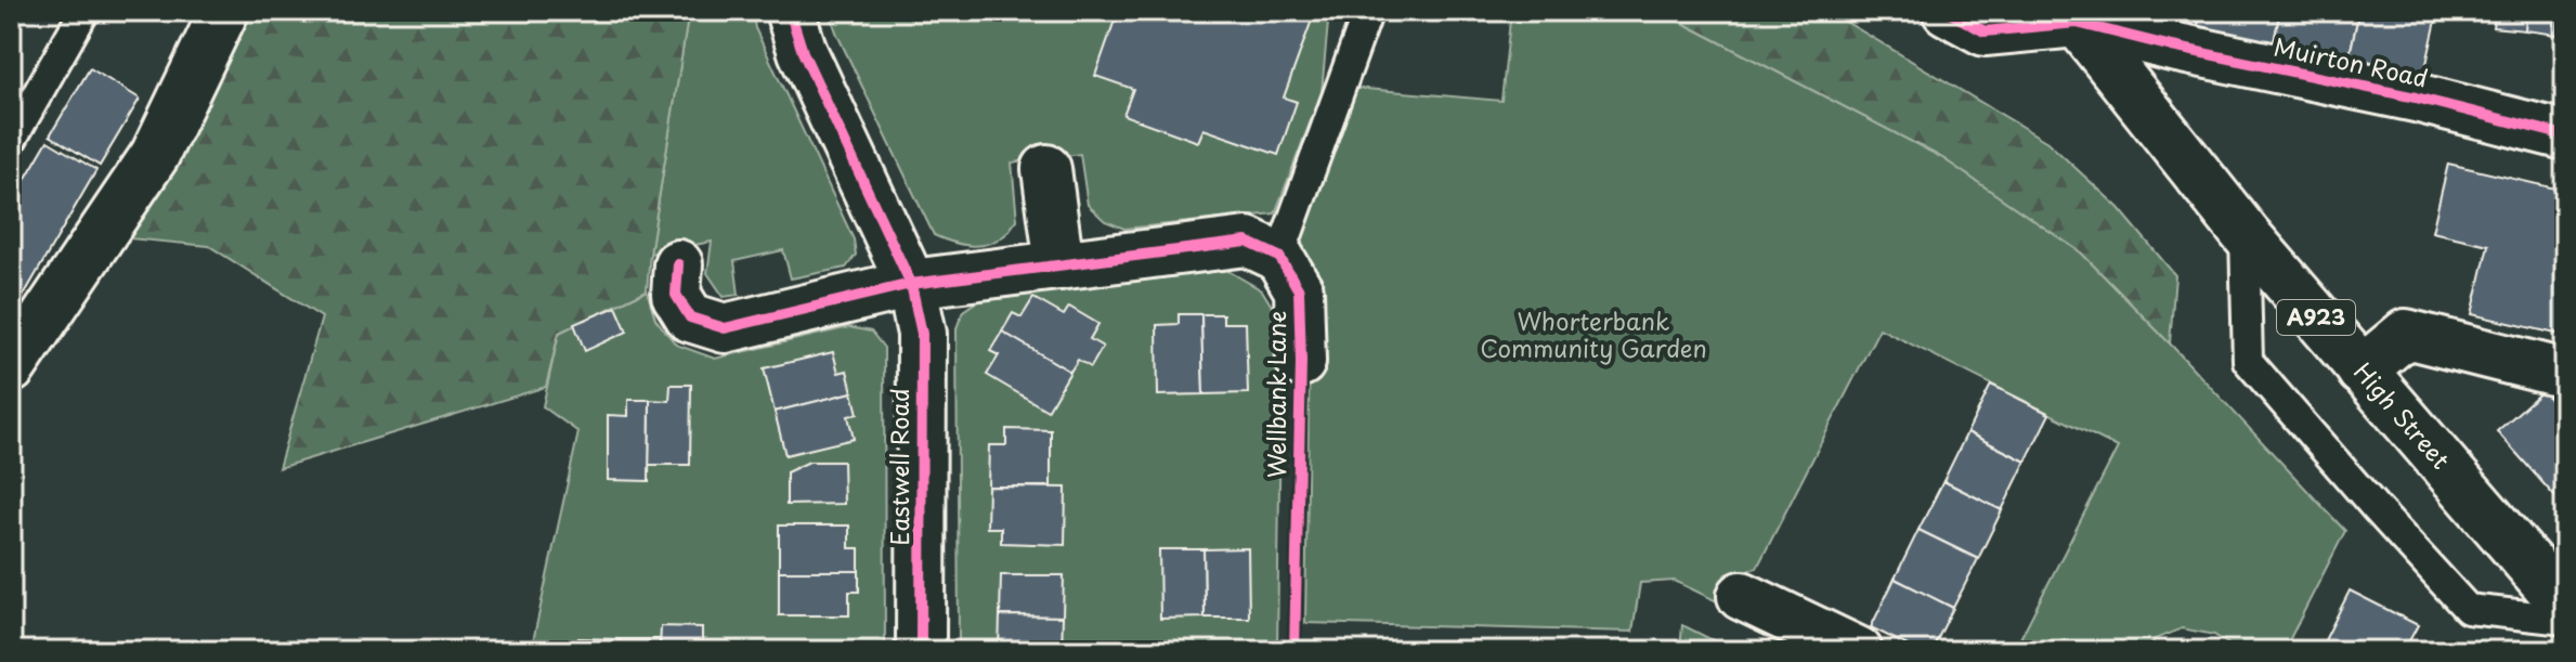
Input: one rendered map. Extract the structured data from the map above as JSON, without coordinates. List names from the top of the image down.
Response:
{
  "streets": {
    "street": [
      "Muirton Road",
      "A923",
      "Wellbank Lane",
      "High Street",
      "Eastwell Road"
    ]
  },
  "crossings": [
    ["Muirton Road", "High Street"]
  ],
  "parks": ["Whorterbank Community Garden"]
}
